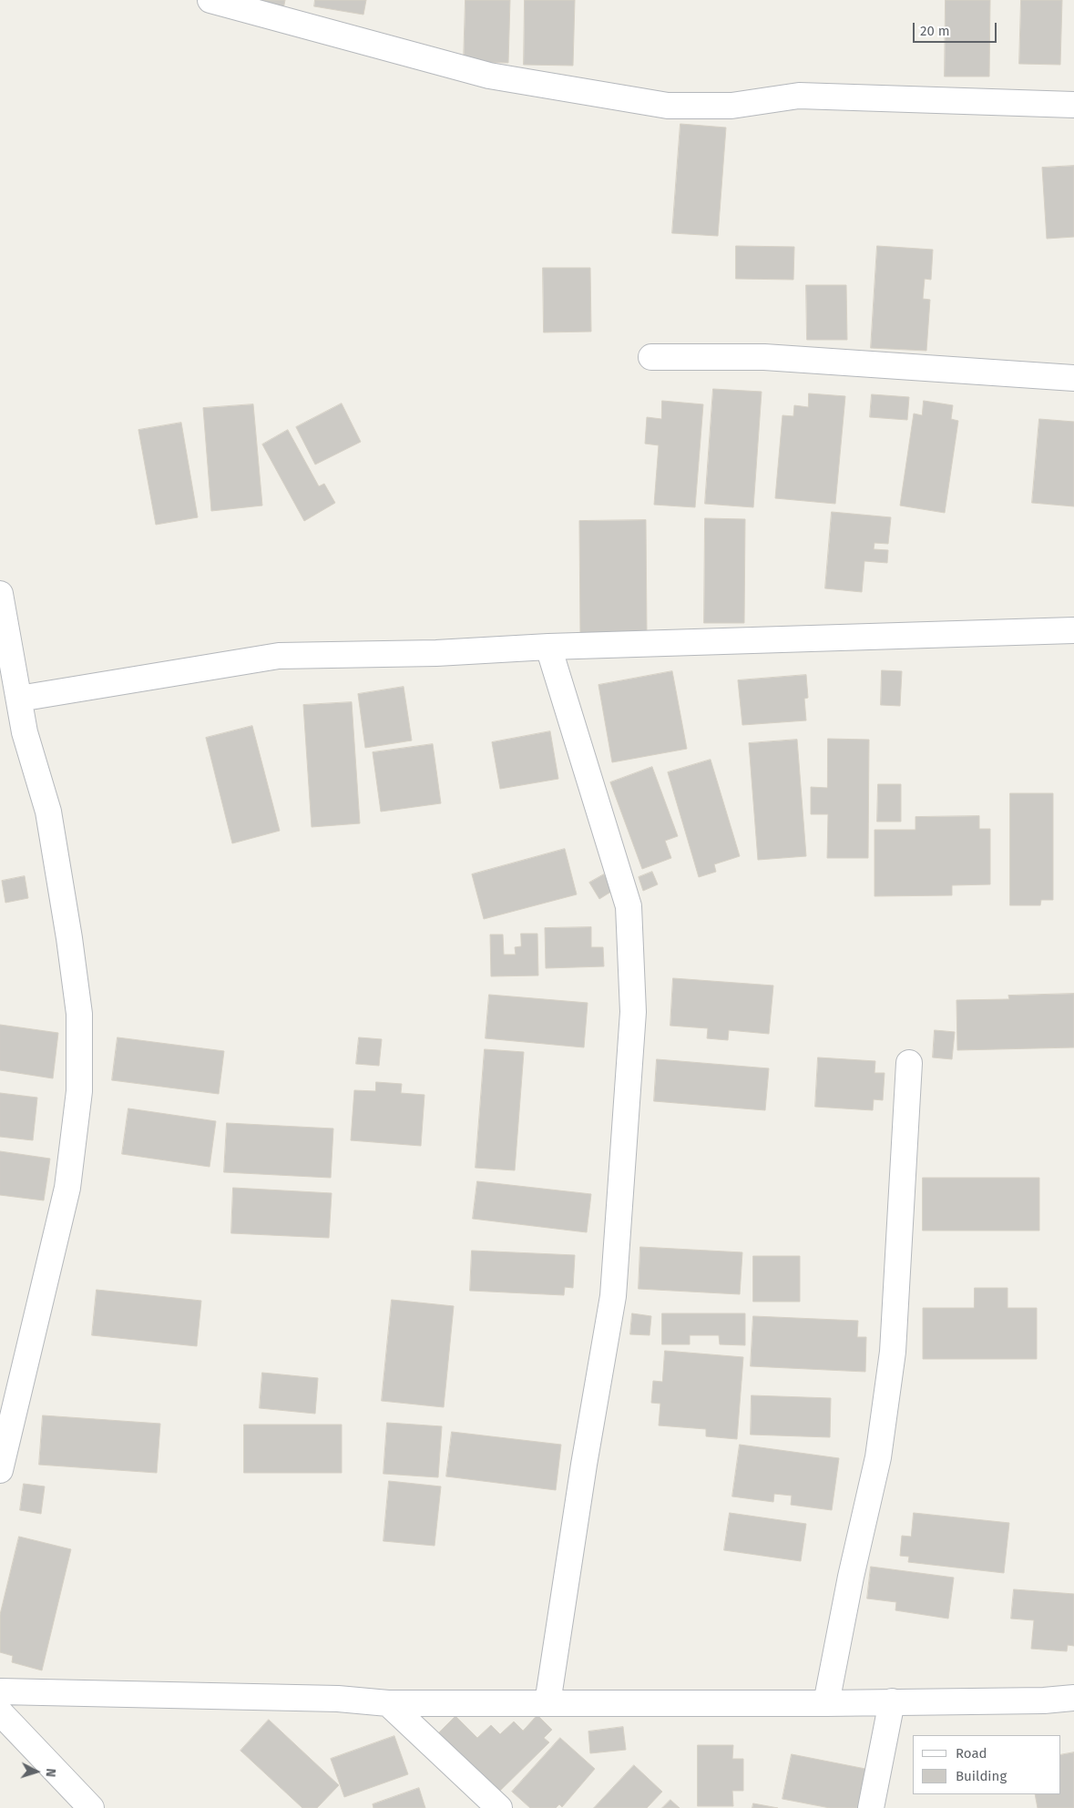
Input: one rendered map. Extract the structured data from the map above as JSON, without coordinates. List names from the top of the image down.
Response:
{
  "legend": ["Road", "Building"],
  "scale_bar": "20 m",
  "north": "right"
}
